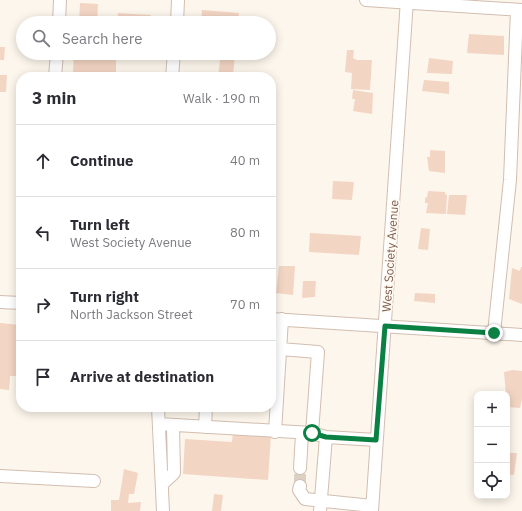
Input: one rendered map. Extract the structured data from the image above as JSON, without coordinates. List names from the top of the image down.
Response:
{
  "streets": {
    "street": ["West Society Avenue"]
  },
  "page": {
    "search": "Search here",
    "heading": ["3 min", "Walk · 190 m"],
    "list": [
      ["Continue", "40 m"],
      ["Turn left", "West Society Avenue", "80 m"],
      ["Turn right", "North Jackson Street", "70 m"],
      "Arrive at destination"
    ],
    "map_buttons": ["+", "−"]
  }
}
